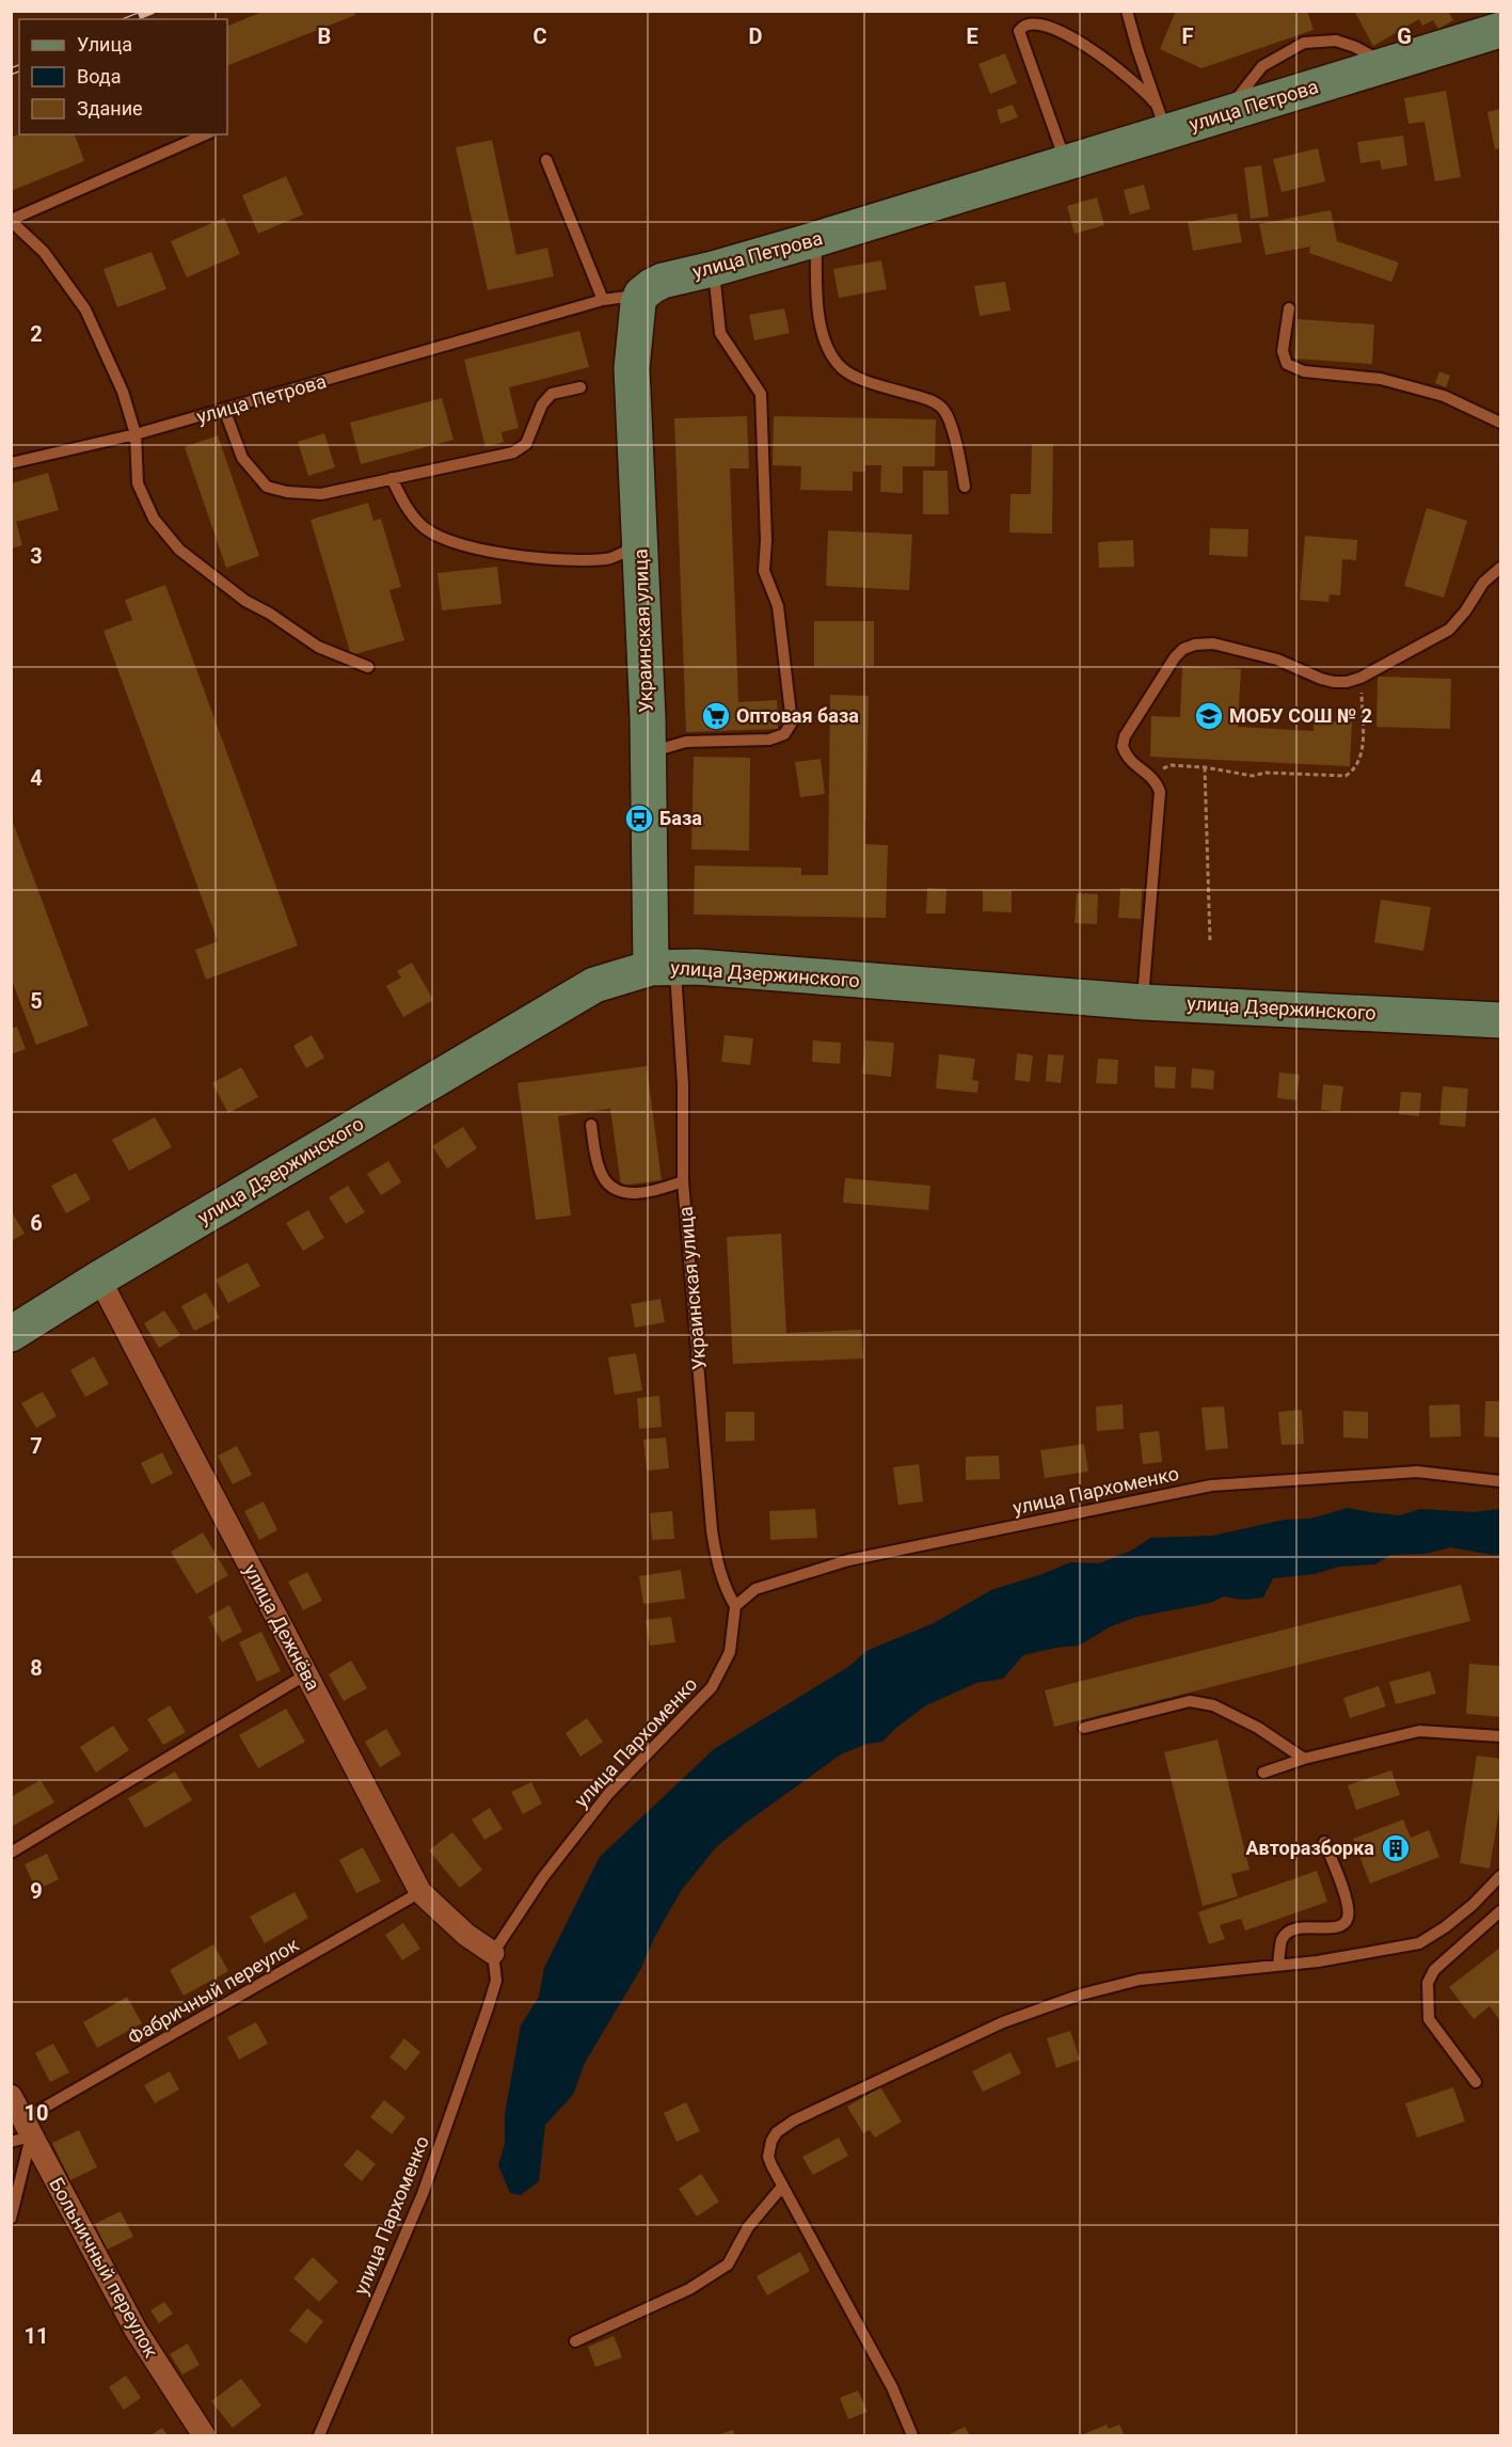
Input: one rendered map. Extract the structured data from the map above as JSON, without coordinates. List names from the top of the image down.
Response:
{
  "streets": {
    "main road": ["улица Петрова", "Украинская улица", "улица Дзержинского"],
    "street": ["улица Дежнёва", "Больничный переулок"],
    "lane": ["улица Пархоменко", "Фабричный переулок"]
  },
  "crossings": [
    ["улица Петрова", "Украинская улица"],
    ["Украинская улица", "улица Дзержинского"],
    ["Украинская улица", "улица Пархоменко"],
    ["улица Дзержинского", "улица Дежнёва"],
    ["улица Пархоменко", "улица Дежнёва"],
    ["улица Дежнёва", "Фабричный переулок"],
    ["Фабричный переулок", "Больничный переулок"]
  ],
  "places": {
    "supermarket": ["Оптовая база"],
    "school or university": ["МОБУ СОШ № 2"],
    "bus stop": ["База"],
    "building": ["Авторазборка"]
  },
  "legend": ["Улица", "Вода", "Здание"],
  "grid": {
    "columns": [
      "B",
      "C",
      "D",
      "E",
      "F",
      "G"
    ],
    "rows": [
      "2",
      "3",
      "4",
      "5",
      "6",
      "7",
      "8",
      "9",
      "10",
      "11"
    ]
  }
}
